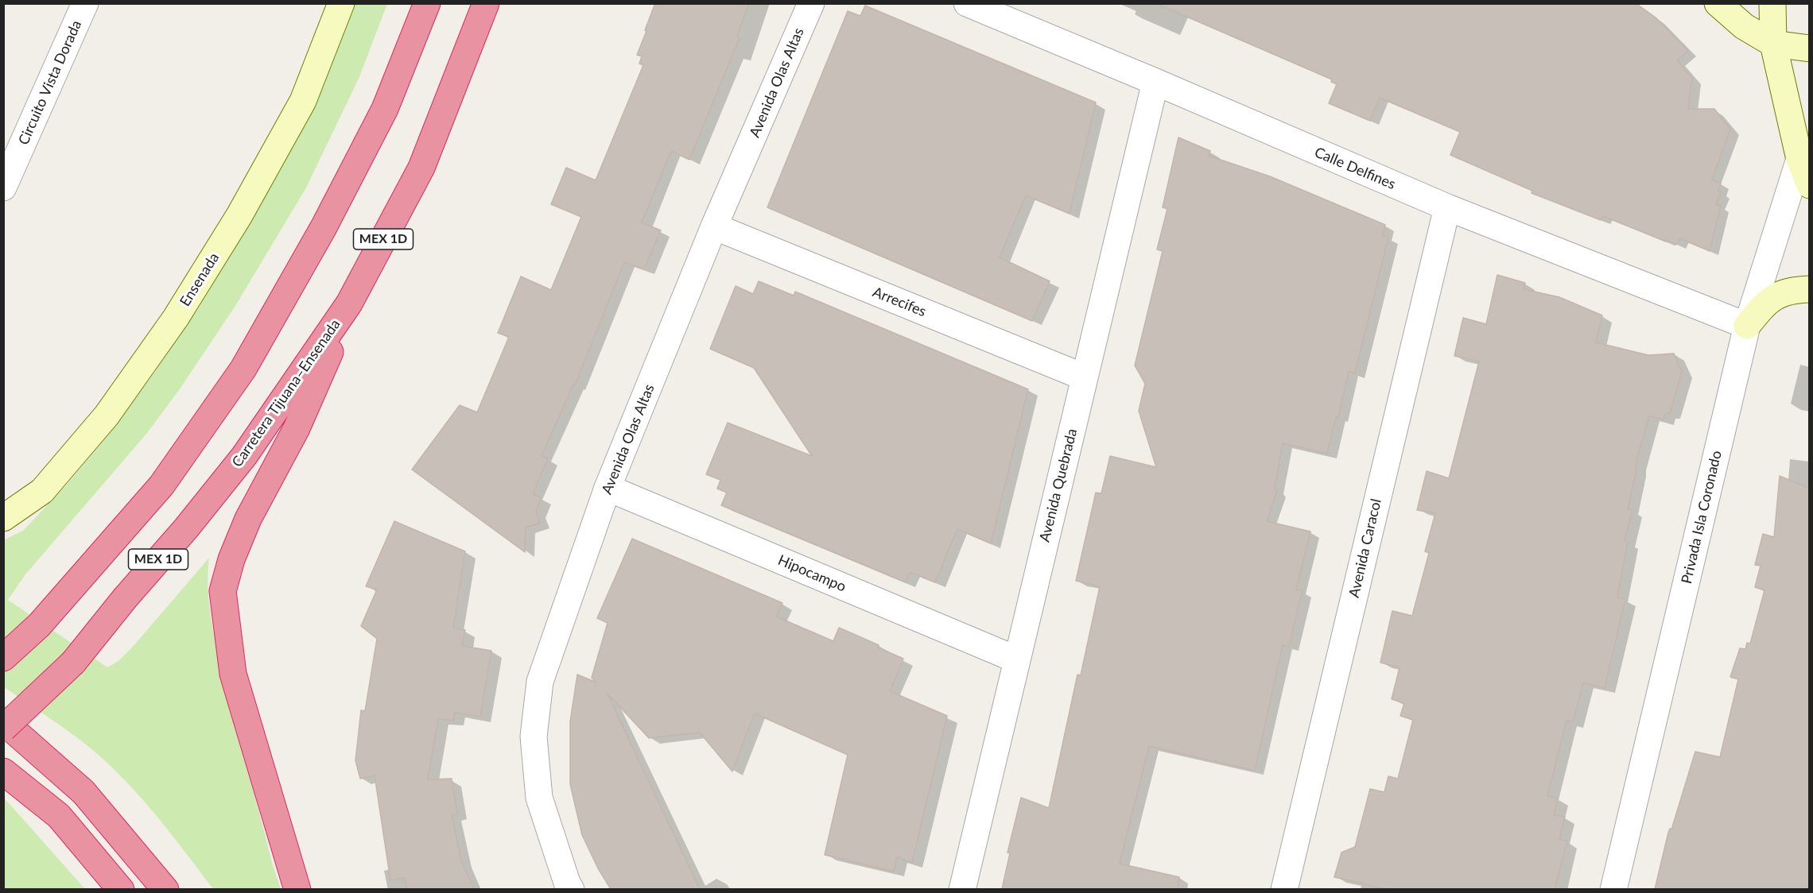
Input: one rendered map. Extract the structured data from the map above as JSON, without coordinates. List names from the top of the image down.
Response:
{
  "streets": {
    "highway": ["MEX 1D", "Carretera Tijuana–Ensenada"],
    "street": [
      "Circuito Vista Dorada",
      "Avenida Olas Altas",
      "Calle Delfines",
      "Ensenada",
      "Arrecifes",
      "Avenida Quebrada",
      "Privada Isla Coronado",
      "Avenida Caracol",
      "Hipocampo"
    ]
  },
  "crossings": [
    ["Avenida Olas Altas", "Arrecifes"],
    ["Avenida Olas Altas", "Hipocampo"],
    ["Calle Delfines", "Avenida Quebrada"],
    ["Calle Delfines", "Privada Isla Coronado"],
    ["Calle Delfines", "Avenida Caracol"],
    ["Arrecifes", "Avenida Quebrada"],
    ["Avenida Quebrada", "Hipocampo"]
  ]
}
